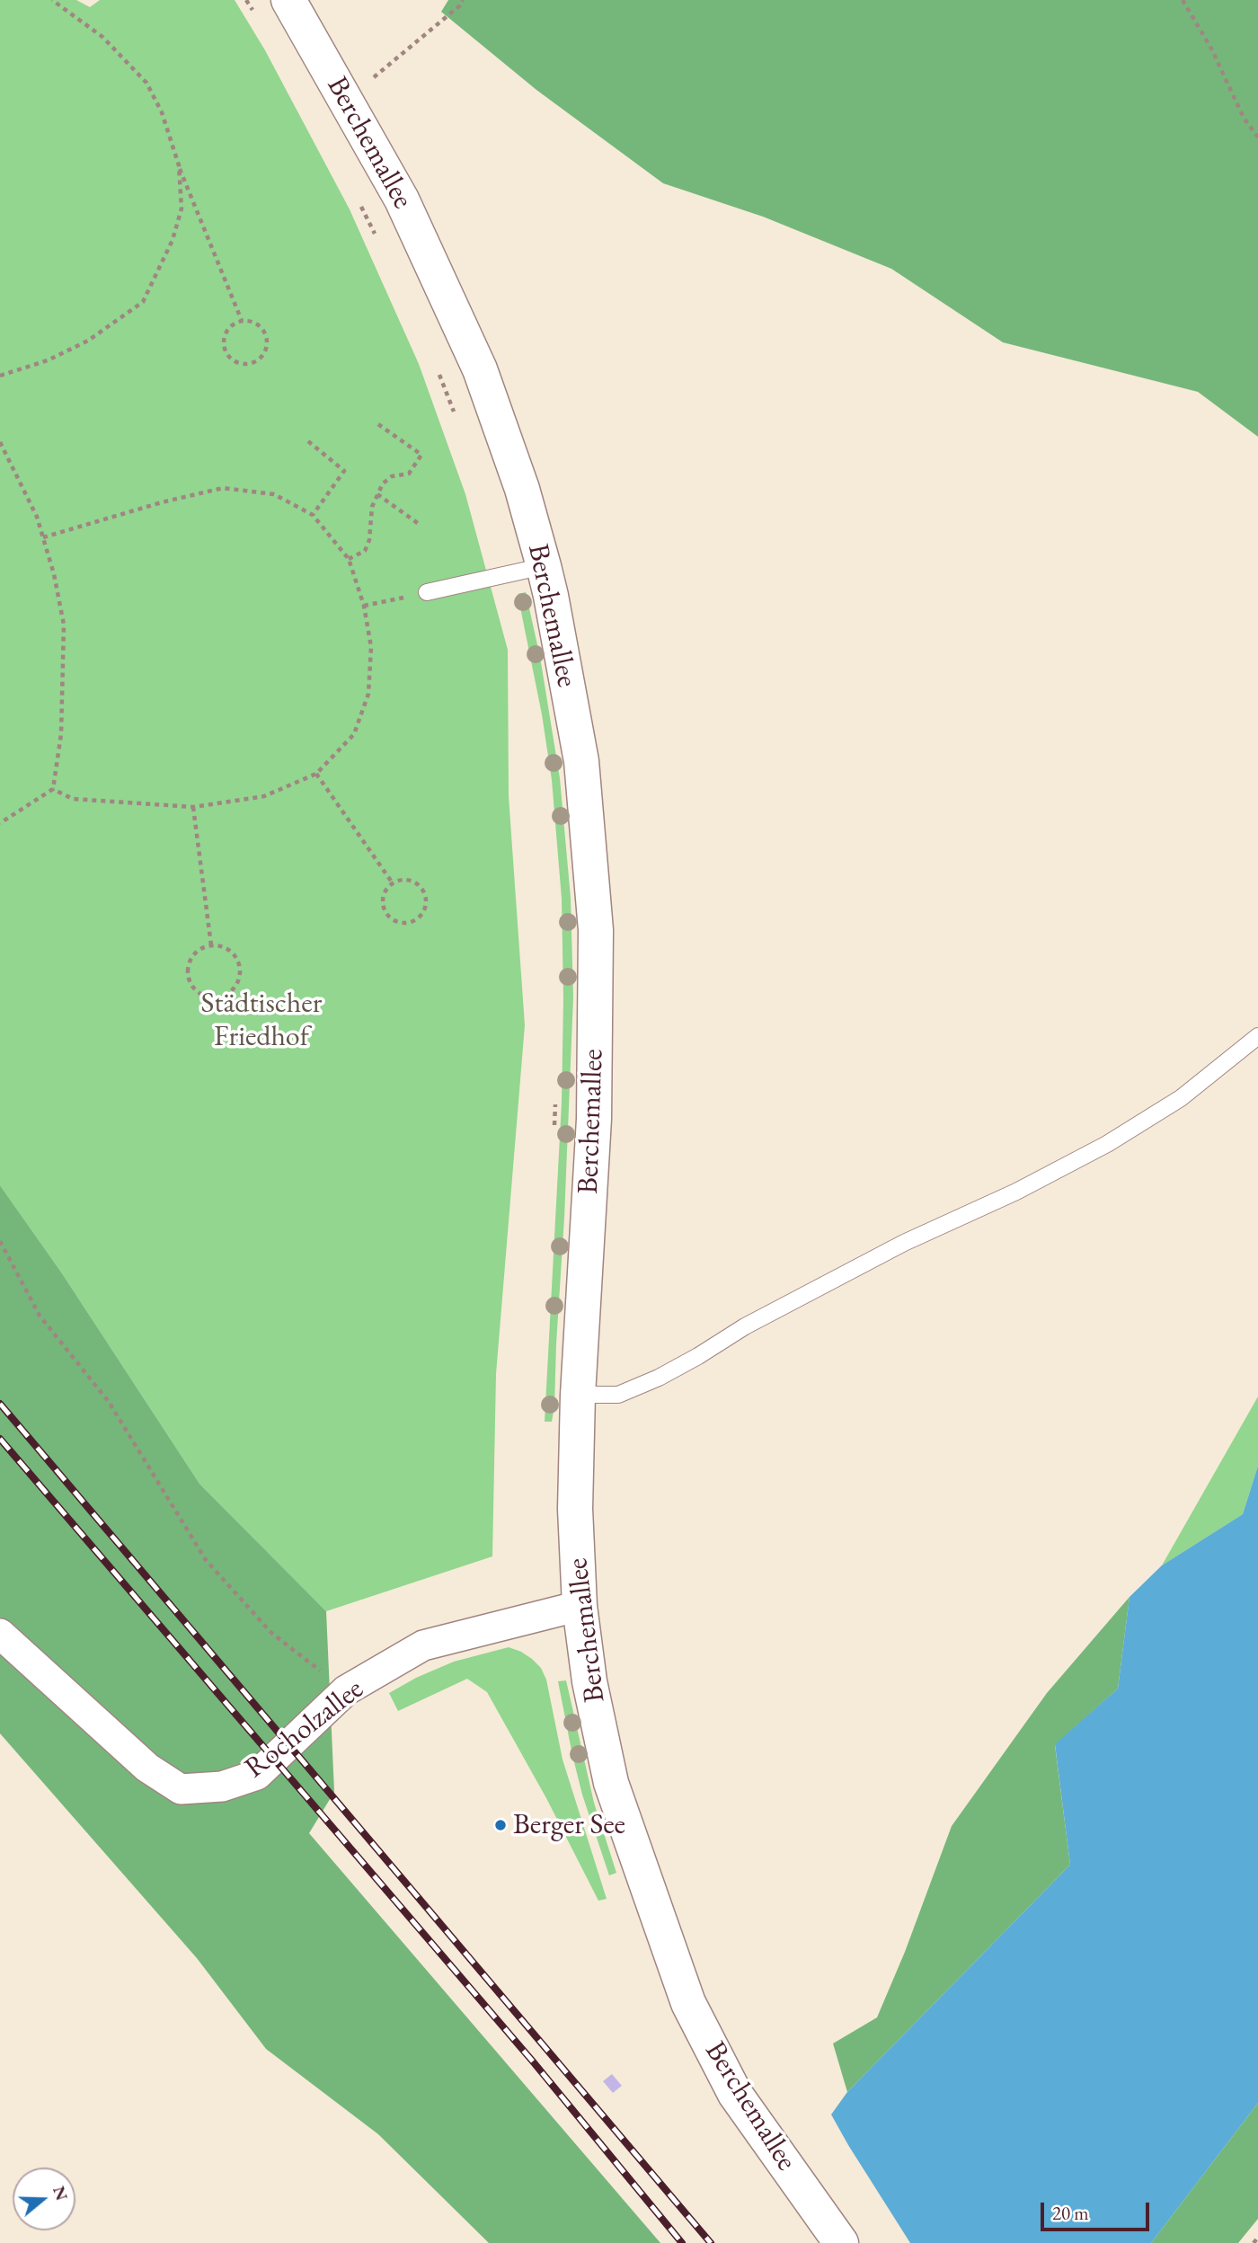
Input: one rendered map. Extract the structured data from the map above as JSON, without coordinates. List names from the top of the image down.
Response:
{
  "streets": {
    "street": ["Berchemallee", "Rocholzallee"]
  },
  "crossings": [
    ["Berchemallee", "Rocholzallee"]
  ],
  "parks": ["Städtischer Friedhof"],
  "places": ["Berger See"],
  "scale_bar": "20 m",
  "north": "right"
}
